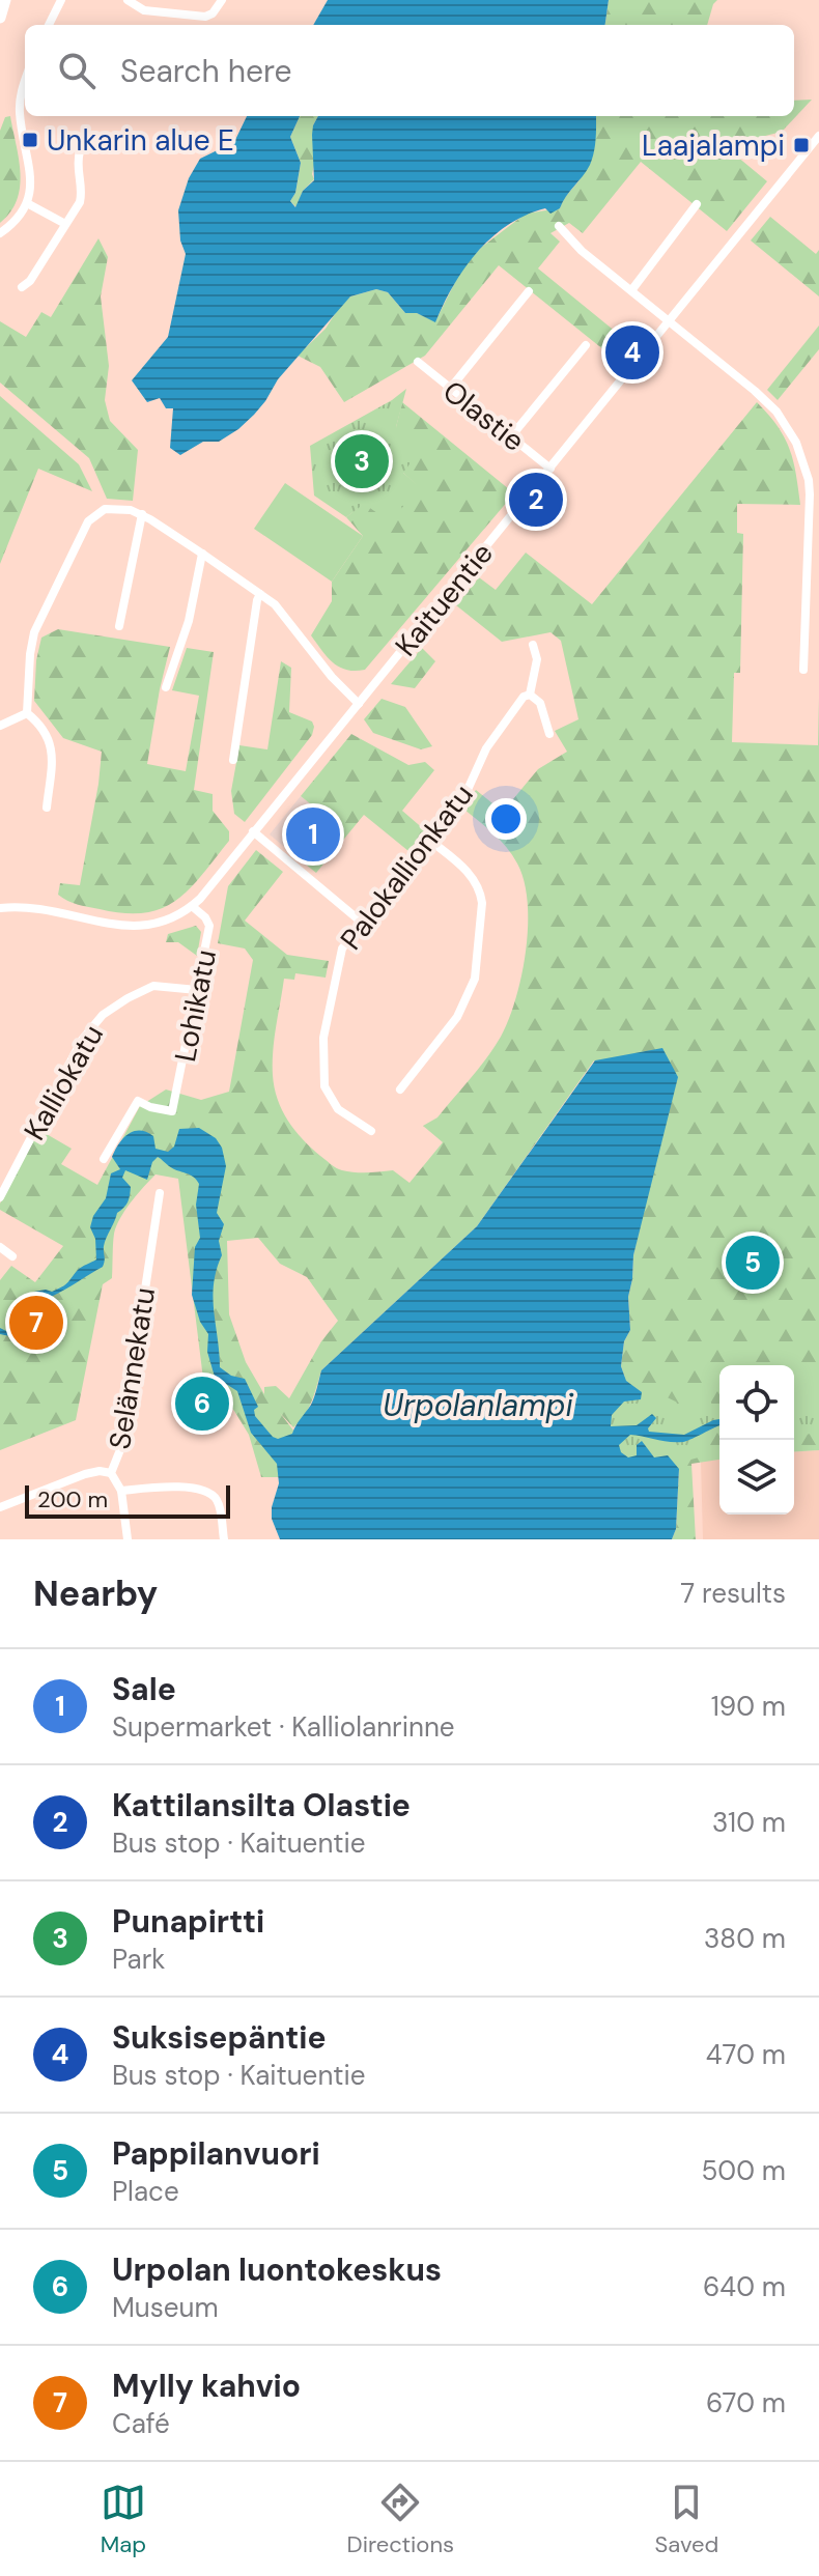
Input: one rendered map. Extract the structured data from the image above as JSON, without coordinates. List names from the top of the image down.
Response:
{
  "streets": {
    "street": [
      "Olastie",
      "Kaituentie",
      "Palokallionkatu",
      "Lohikatu",
      "Kalliokatu",
      "Selännekatu"
    ]
  },
  "crossings": [
    ["Olastie", "Kaituentie"],
    ["Kaituentie", "Lohikatu"],
    ["Lohikatu", "Kalliokatu"]
  ],
  "water": ["Urpolanlampi"],
  "places": {
    "transit": ["Unkarin alue E", "Laajalampi"]
  },
  "scale_bar": "200 m",
  "page": {
    "search": "Search here",
    "pins": [
      "4",
      "3",
      "2",
      "1",
      "5",
      "7",
      "6"
    ],
    "scale": "200 m",
    "heading": ["Nearby", "7 results"],
    "list": [
      {
        "mark": "1",
        "name": "Sale",
        "note": "Supermarket · Kalliolanrinne",
        "value": "190 m"
      },
      {
        "mark": "2",
        "name": "Kattilansilta Olastie",
        "note": "Bus stop · Kaituentie",
        "value": "310 m"
      },
      {
        "mark": "3",
        "name": "Punapirtti",
        "note": "Park",
        "value": "380 m"
      },
      {
        "mark": "4",
        "name": "Suksisepäntie",
        "note": "Bus stop · Kaituentie",
        "value": "470 m"
      },
      {
        "mark": "5",
        "name": "Pappilanvuori",
        "note": "Place",
        "value": "500 m"
      },
      {
        "mark": "6",
        "name": "Urpolan luontokeskus",
        "note": "Museum",
        "value": "640 m"
      },
      {
        "mark": "7",
        "name": "Mylly kahvio",
        "note": "Café",
        "value": "670 m"
      }
    ],
    "nav": ["Map", "Directions", "Saved"]
  }
}
